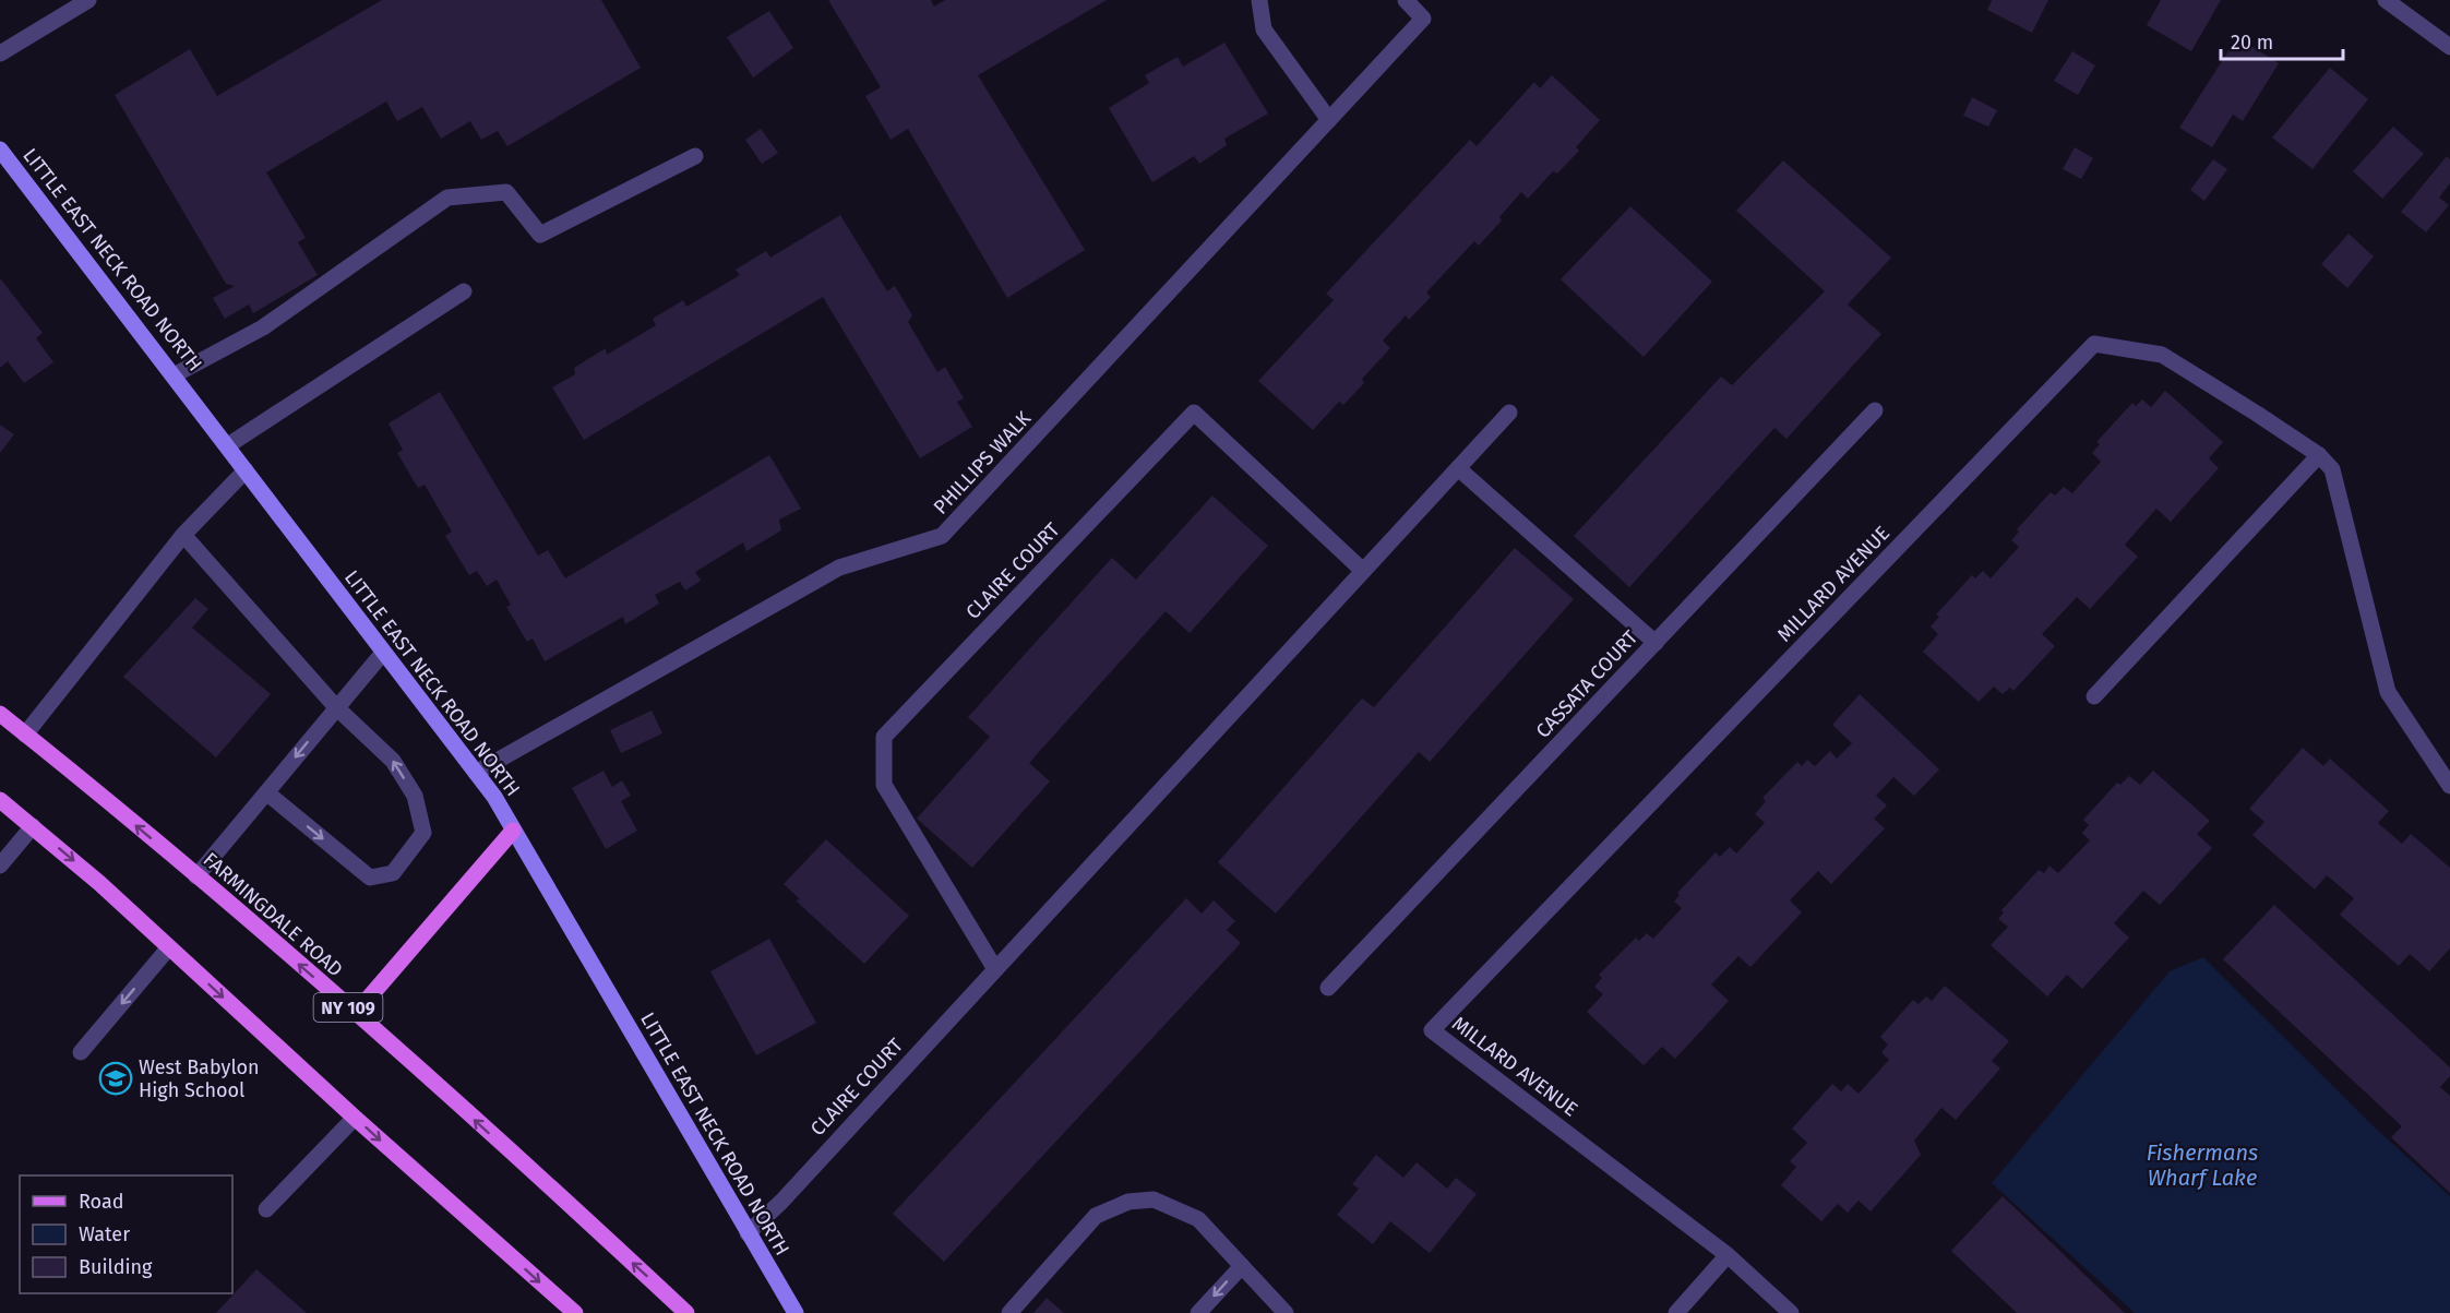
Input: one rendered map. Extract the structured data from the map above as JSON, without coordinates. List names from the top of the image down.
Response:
{
  "streets": {
    "main road": ["LITTLE EAST NECK ROAD NORTH", "FARMINGDALE ROAD", "NY 109"],
    "street": [
      "PHILLIPS WALK",
      "CLAIRE COURT",
      "MILLARD AVENUE",
      "CASSATA COURT"
    ]
  },
  "crossings": [
    ["LITTLE EAST NECK ROAD NORTH", "PHILLIPS WALK"],
    ["LITTLE EAST NECK ROAD NORTH", "CLAIRE COURT"]
  ],
  "water": ["Fishermans Wharf Lake"],
  "places": {
    "school or university": ["West Babylon High School"]
  },
  "legend": ["Road", "Water", "Building"],
  "scale_bar": "20 m"
}
